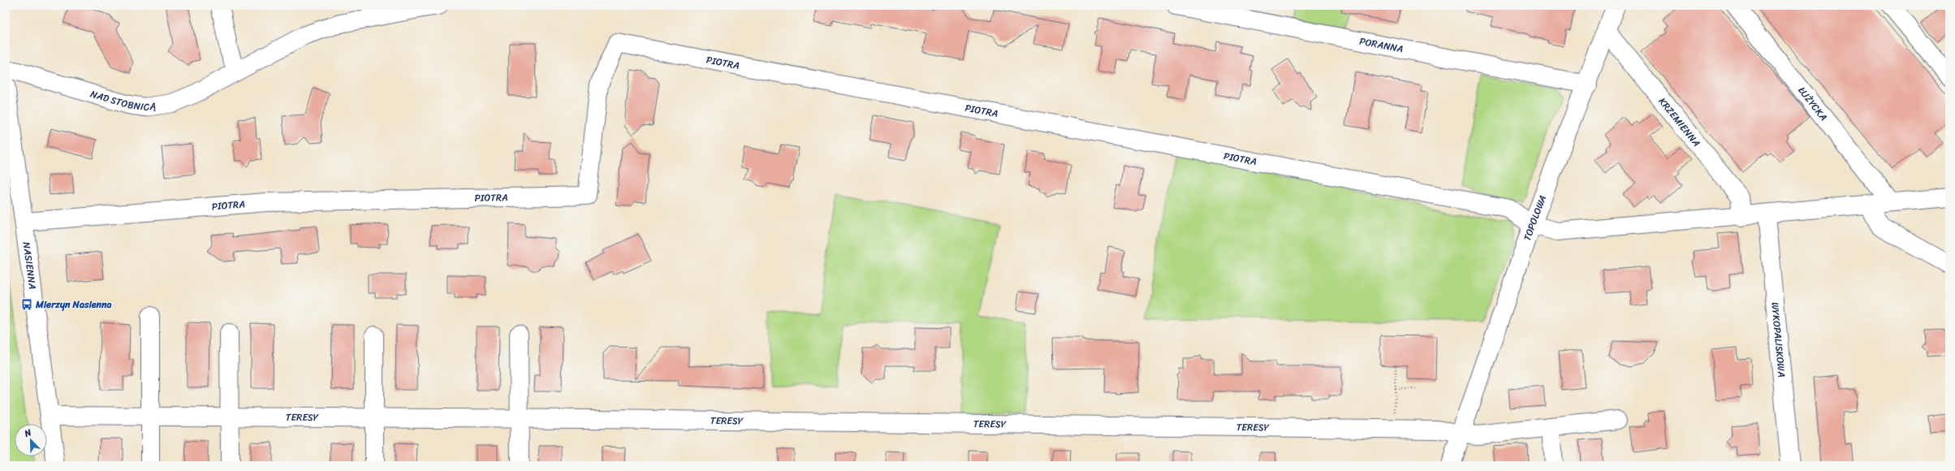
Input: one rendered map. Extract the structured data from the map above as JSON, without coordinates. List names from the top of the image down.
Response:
{
  "streets": {
    "street": [
      "PORANNA",
      "PIOTRA",
      "NAD STOBNICĄ",
      "ŁUŻYCKA",
      "KRZEMIENNA",
      "TOPOLOWA",
      "NASIENNA",
      "WYKOPALISKOWA",
      "TERESY"
    ]
  },
  "crossings": [
    ["PORANNA", "TOPOLOWA"],
    ["PIOTRA", "TOPOLOWA"],
    ["PIOTRA", "NASIENNA"],
    ["KRZEMIENNA", "TOPOLOWA"],
    ["TOPOLOWA", "TERESY"],
    ["NASIENNA", "TERESY"]
  ],
  "places": {
    "bus stop": ["Mierzyn Nasienna"]
  },
  "north": "top left"
}
